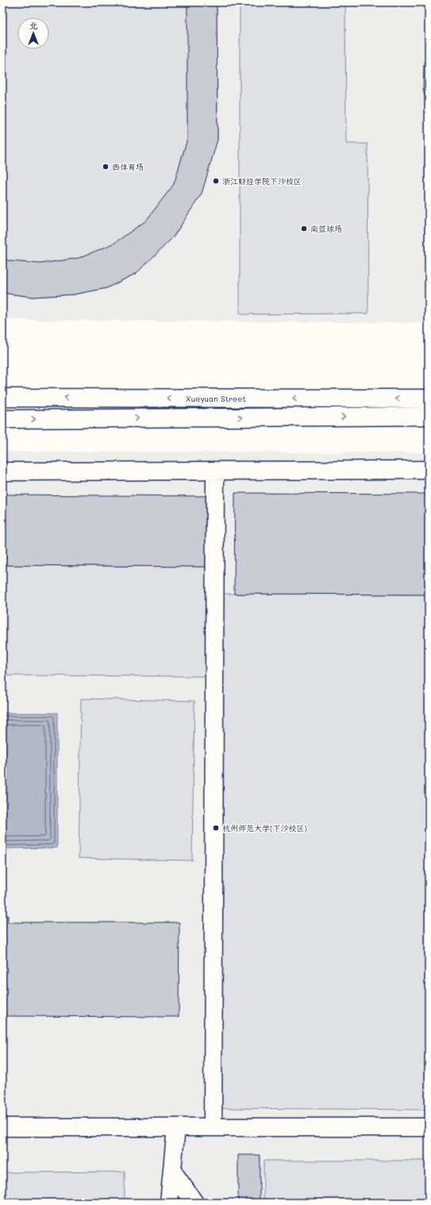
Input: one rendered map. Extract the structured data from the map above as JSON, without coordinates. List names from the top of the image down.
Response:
{
  "streets": {
    "main road": ["Xueyuan Street"]
  },
  "places": [
    "西体育场",
    "浙江财经学院下沙校区",
    "南篮球场",
    "杭州师范大学(下沙校区)"
  ],
  "north": "top"
}
